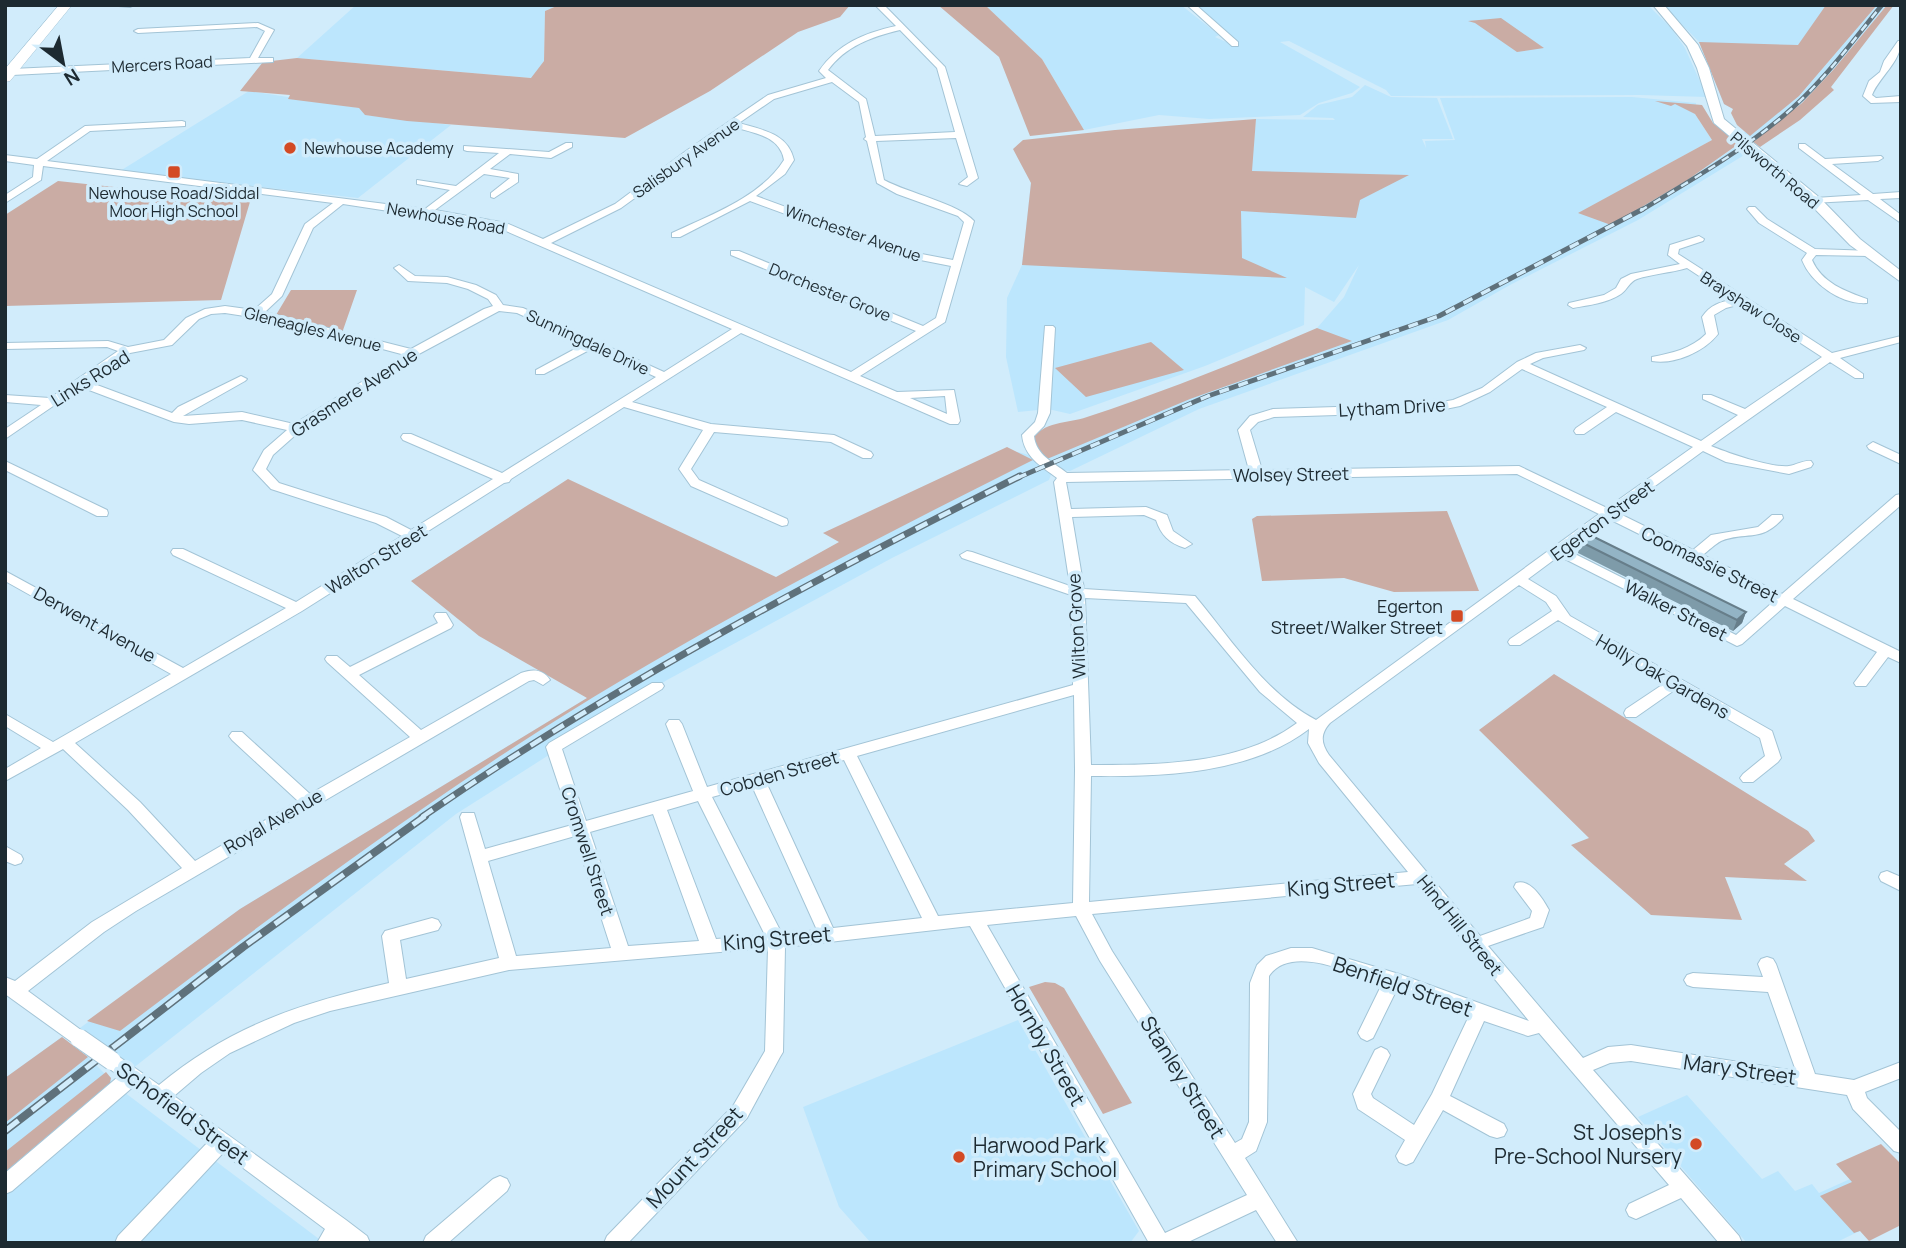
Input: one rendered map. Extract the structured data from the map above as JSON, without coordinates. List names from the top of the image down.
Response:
{
  "streets": {
    "street": [
      "Mercers Road",
      "Salisbury Avenue",
      "Pilsworth Road",
      "Newhouse Road",
      "Winchester Avenue",
      "Dorchester Grove",
      "Brayshaw Close",
      "Gleneagles Avenue",
      "Sunningdale Drive",
      "Links Road",
      "Grasmere Avenue",
      "Lytham Drive",
      "Wolsey Street",
      "Egerton Street",
      "Walton Street",
      "Coomassie Street",
      "Walker Street",
      "Derwent Avenue",
      "Wilton Grove",
      "Holly Oak Gardens",
      "Cobden Street",
      "Royal Avenue",
      "Cromwell Street",
      "King Street",
      "Hind Hill Street",
      "Benfield Street",
      "Hornby Street",
      "Mary Street",
      "Stanley Street",
      "Schofield Street",
      "Mount Street"
    ]
  },
  "crossings": [
    ["Salisbury Avenue", "Newhouse Road"],
    ["Newhouse Road", "Walton Street"],
    ["Brayshaw Close", "Egerton Street"],
    ["Gleneagles Avenue", "Links Road"],
    ["Gleneagles Avenue", "Grasmere Avenue"],
    ["Sunningdale Drive", "Grasmere Avenue"],
    ["Sunningdale Drive", "Walton Street"],
    ["Grasmere Avenue", "Walton Street"],
    ["Lytham Drive", "Wolsey Street"],
    ["Wolsey Street", "Coomassie Street"],
    ["Wolsey Street", "Wilton Grove"],
    ["Egerton Street", "Coomassie Street"],
    ["Egerton Street", "Walker Street"],
    ["Egerton Street", "Wilton Grove"],
    ["Egerton Street", "Holly Oak Gardens"],
    ["Egerton Street", "Hind Hill Street"],
    ["Walton Street", "Derwent Avenue"],
    ["Coomassie Street", "Walker Street"],
    ["Wilton Grove", "Cobden Street"],
    ["Wilton Grove", "King Street"],
    ["Wilton Grove", "Stanley Street"],
    ["Cobden Street", "Cromwell Street"],
    ["Royal Avenue", "Schofield Street"],
    ["Cromwell Street", "King Street"],
    ["King Street", "Hind Hill Street"],
    ["King Street", "Hornby Street"],
    ["King Street", "Stanley Street"],
    ["King Street", "Schofield Street"],
    ["King Street", "Mount Street"],
    ["Hind Hill Street", "Benfield Street"],
    ["Hind Hill Street", "Mary Street"],
    ["Benfield Street", "Stanley Street"]
  ],
  "places": {
    "other": ["Newhouse Academy", "St Joseph's Pre-School Nursery", "Harwood Park Primary School"],
    "transit": ["Newhouse Road/Siddal Moor High School", "Egerton Street/Walker Street"]
  },
  "north": "bottom right"
}
